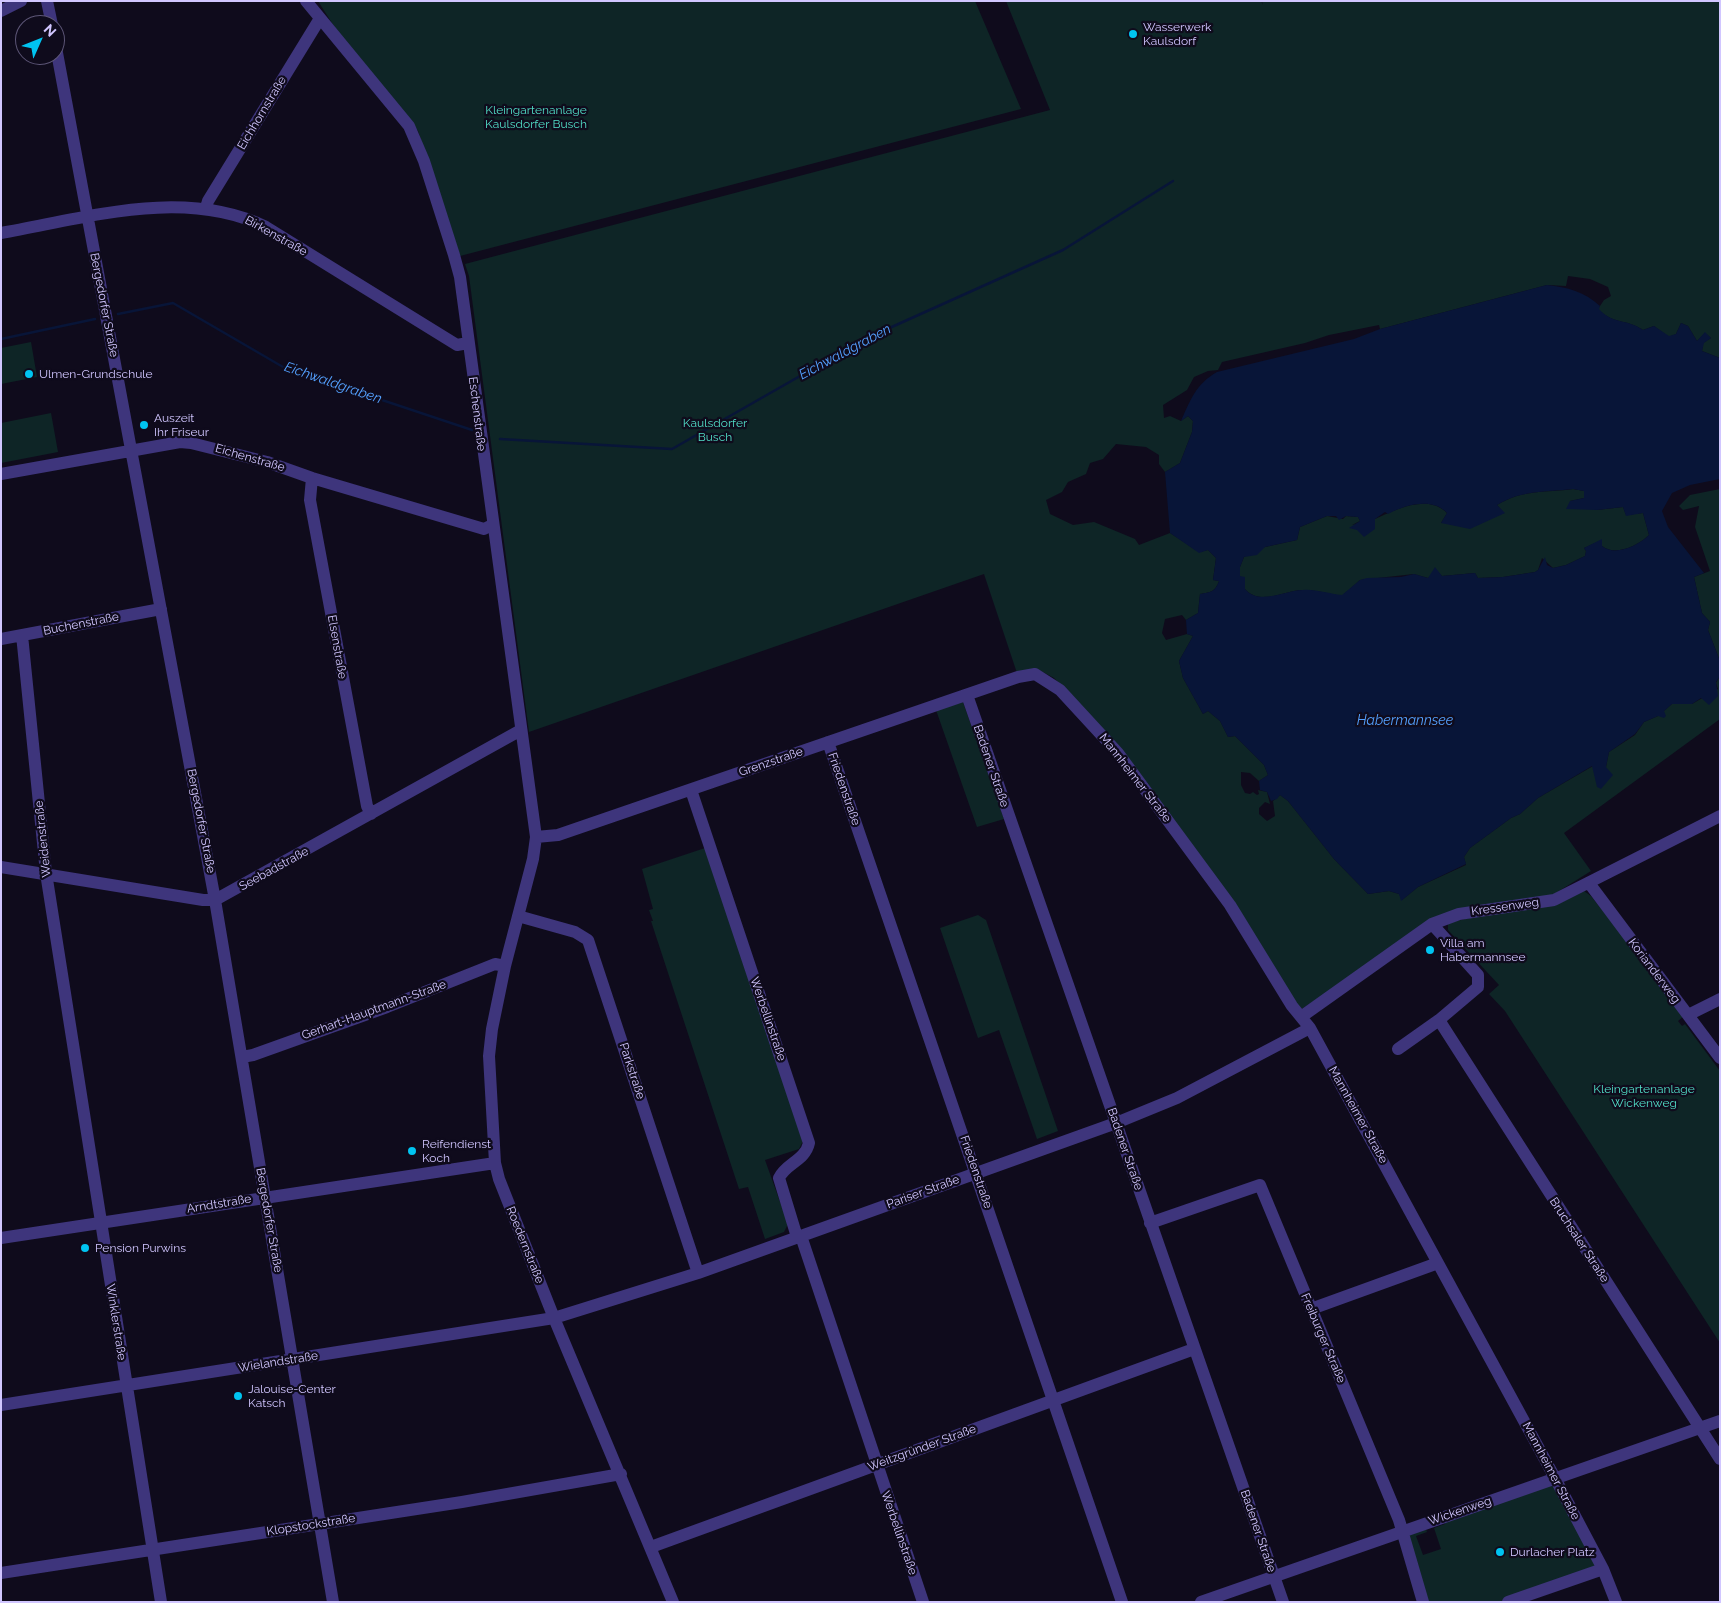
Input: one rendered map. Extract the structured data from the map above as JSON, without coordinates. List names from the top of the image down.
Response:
{
  "streets": {
    "street": [
      "Eichhornstraße",
      "Birkenstraße",
      "Bergedorfer Straße",
      "Eschenstraße",
      "Eichenstraße",
      "Buchenstraße",
      "Elsenstraße",
      "Grenzstraße",
      "Badener Straße",
      "Mannheimer Straße",
      "Friedenstraße",
      "Weidenstraße",
      "Seebadstraße",
      "Kressenweg",
      "Korianderweg",
      "Gerhart-Hauptmann-Straße",
      "Werbellinstraße",
      "Parkstraße",
      "Pariser Straße",
      "Arndtstraße",
      "Bruchsaler Straße",
      "Roedernstraße",
      "Winklerstraße",
      "Freiburger Straße",
      "Wielandstraße",
      "Weitzgründer Straße",
      "Wickenweg",
      "Klopstockstraße"
    ]
  },
  "crossings": [
    ["Eichhornstraße", "Birkenstraße"],
    ["Eichhornstraße", "Eschenstraße"],
    ["Birkenstraße", "Bergedorfer Straße"],
    ["Birkenstraße", "Eschenstraße"],
    ["Bergedorfer Straße", "Eichenstraße"],
    ["Bergedorfer Straße", "Buchenstraße"],
    ["Bergedorfer Straße", "Seebadstraße"],
    ["Bergedorfer Straße", "Gerhart-Hauptmann-Straße"],
    ["Bergedorfer Straße", "Arndtstraße"],
    ["Bergedorfer Straße", "Wielandstraße"],
    ["Bergedorfer Straße", "Klopstockstraße"],
    ["Eschenstraße", "Eichenstraße"],
    ["Eschenstraße", "Grenzstraße"],
    ["Eschenstraße", "Seebadstraße"],
    ["Eschenstraße", "Roedernstraße"],
    ["Eichenstraße", "Elsenstraße"],
    ["Buchenstraße", "Weidenstraße"],
    ["Elsenstraße", "Seebadstraße"],
    ["Grenzstraße", "Badener Straße"],
    ["Grenzstraße", "Mannheimer Straße"],
    ["Grenzstraße", "Friedenstraße"],
    ["Grenzstraße", "Werbellinstraße"],
    ["Badener Straße", "Pariser Straße"],
    ["Badener Straße", "Freiburger Straße"],
    ["Badener Straße", "Weitzgründer Straße"],
    ["Badener Straße", "Wickenweg"],
    ["Mannheimer Straße", "Kressenweg"],
    ["Mannheimer Straße", "Pariser Straße"],
    ["Mannheimer Straße", "Wickenweg"],
    ["Friedenstraße", "Pariser Straße"],
    ["Friedenstraße", "Weitzgründer Straße"],
    ["Weidenstraße", "Winklerstraße"],
    ["Kressenweg", "Korianderweg"],
    ["Gerhart-Hauptmann-Straße", "Roedernstraße"],
    ["Werbellinstraße", "Pariser Straße"],
    ["Werbellinstraße", "Weitzgründer Straße"],
    ["Parkstraße", "Pariser Straße"],
    ["Parkstraße", "Roedernstraße"],
    ["Pariser Straße", "Roedernstraße"],
    ["Pariser Straße", "Wielandstraße"],
    ["Arndtstraße", "Roedernstraße"],
    ["Arndtstraße", "Winklerstraße"],
    ["Bruchsaler Straße", "Wickenweg"],
    ["Roedernstraße", "Wielandstraße"],
    ["Roedernstraße", "Weitzgründer Straße"],
    ["Roedernstraße", "Klopstockstraße"],
    ["Winklerstraße", "Wielandstraße"],
    ["Winklerstraße", "Klopstockstraße"],
    ["Freiburger Straße", "Wickenweg"]
  ],
  "water": ["Eichwaldgraben", "Habermannsee"],
  "parks": ["Kleingartenanlage Kaulsdorfer Busch", "Kaulsdorfer Busch", "Kleingartenanlage Wickenweg"],
  "places": [
    "Wasserwerk Kaulsdorf",
    "Ulmen-Grundschule",
    "Auszeit Ihr Friseur",
    "Villa am Habermannsee",
    "Reifendienst Koch",
    "Pension Purwins",
    "Jalouise-Center Katsch",
    "Durlacher Platz"
  ],
  "north": "top right"
}
